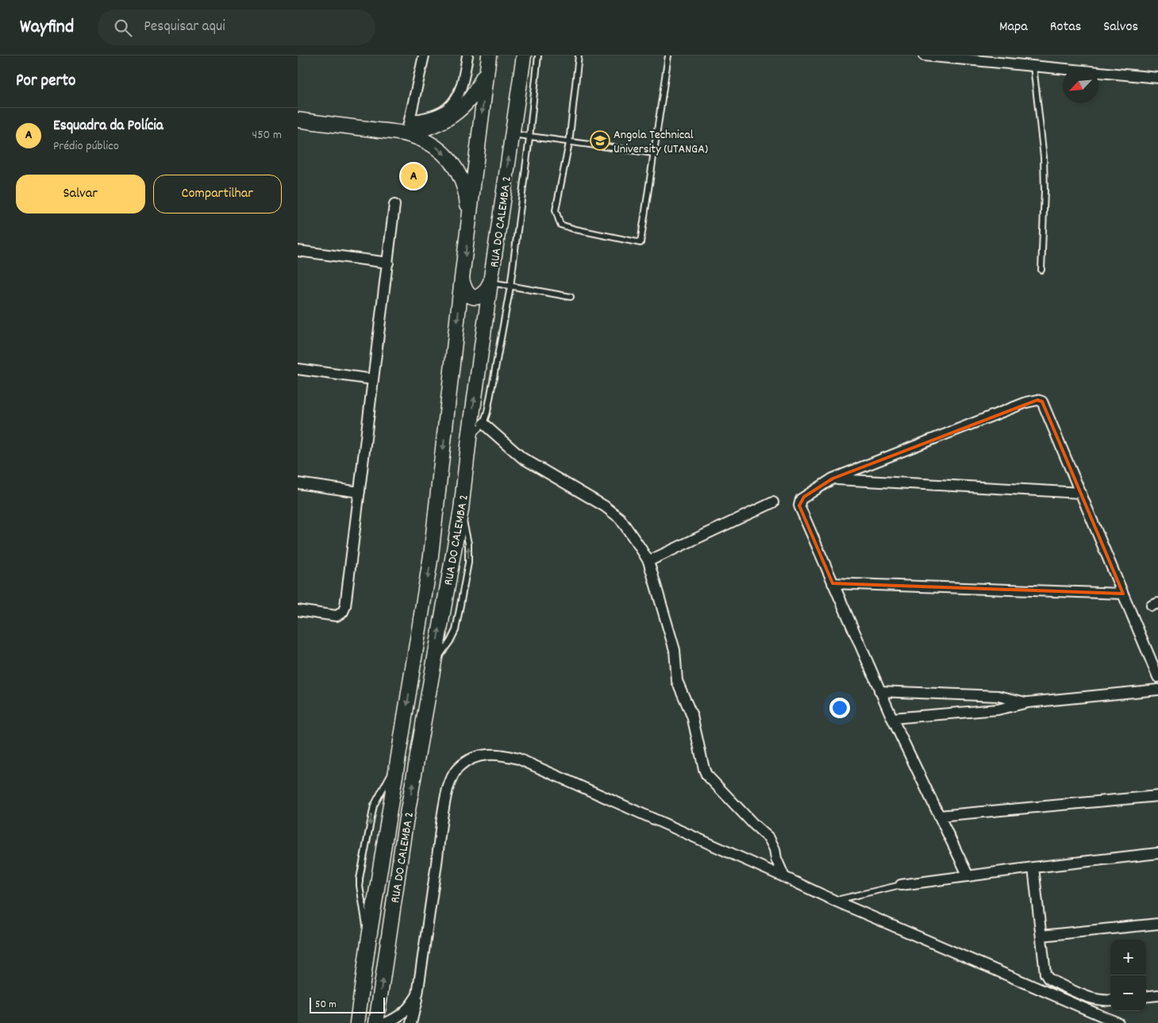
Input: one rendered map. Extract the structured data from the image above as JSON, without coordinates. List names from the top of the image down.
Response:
{
  "streets": {
    "main road": ["RUA DO CALEMBA 2"]
  },
  "places": {
    "school or university": ["Angola Technical University (UTANGA)"]
  },
  "scale_bar": "50 m",
  "north": "bottom left",
  "page": {
    "header": "Wayfind",
    "search": "Pesquisar aqui",
    "nav": ["Mapa", "Rotas", "Salvos"],
    "heading": "Por perto",
    "list": [
      {
        "mark": "A",
        "name": "Esquadra da Polícia",
        "note": "Prédio público",
        "value": "450 m"
      }
    ],
    "pins": "A",
    "buttons": ["Salvar", "Compartilhar"],
    "map_buttons": ["+", "−"],
    "scale": "50 m"
  }
}
